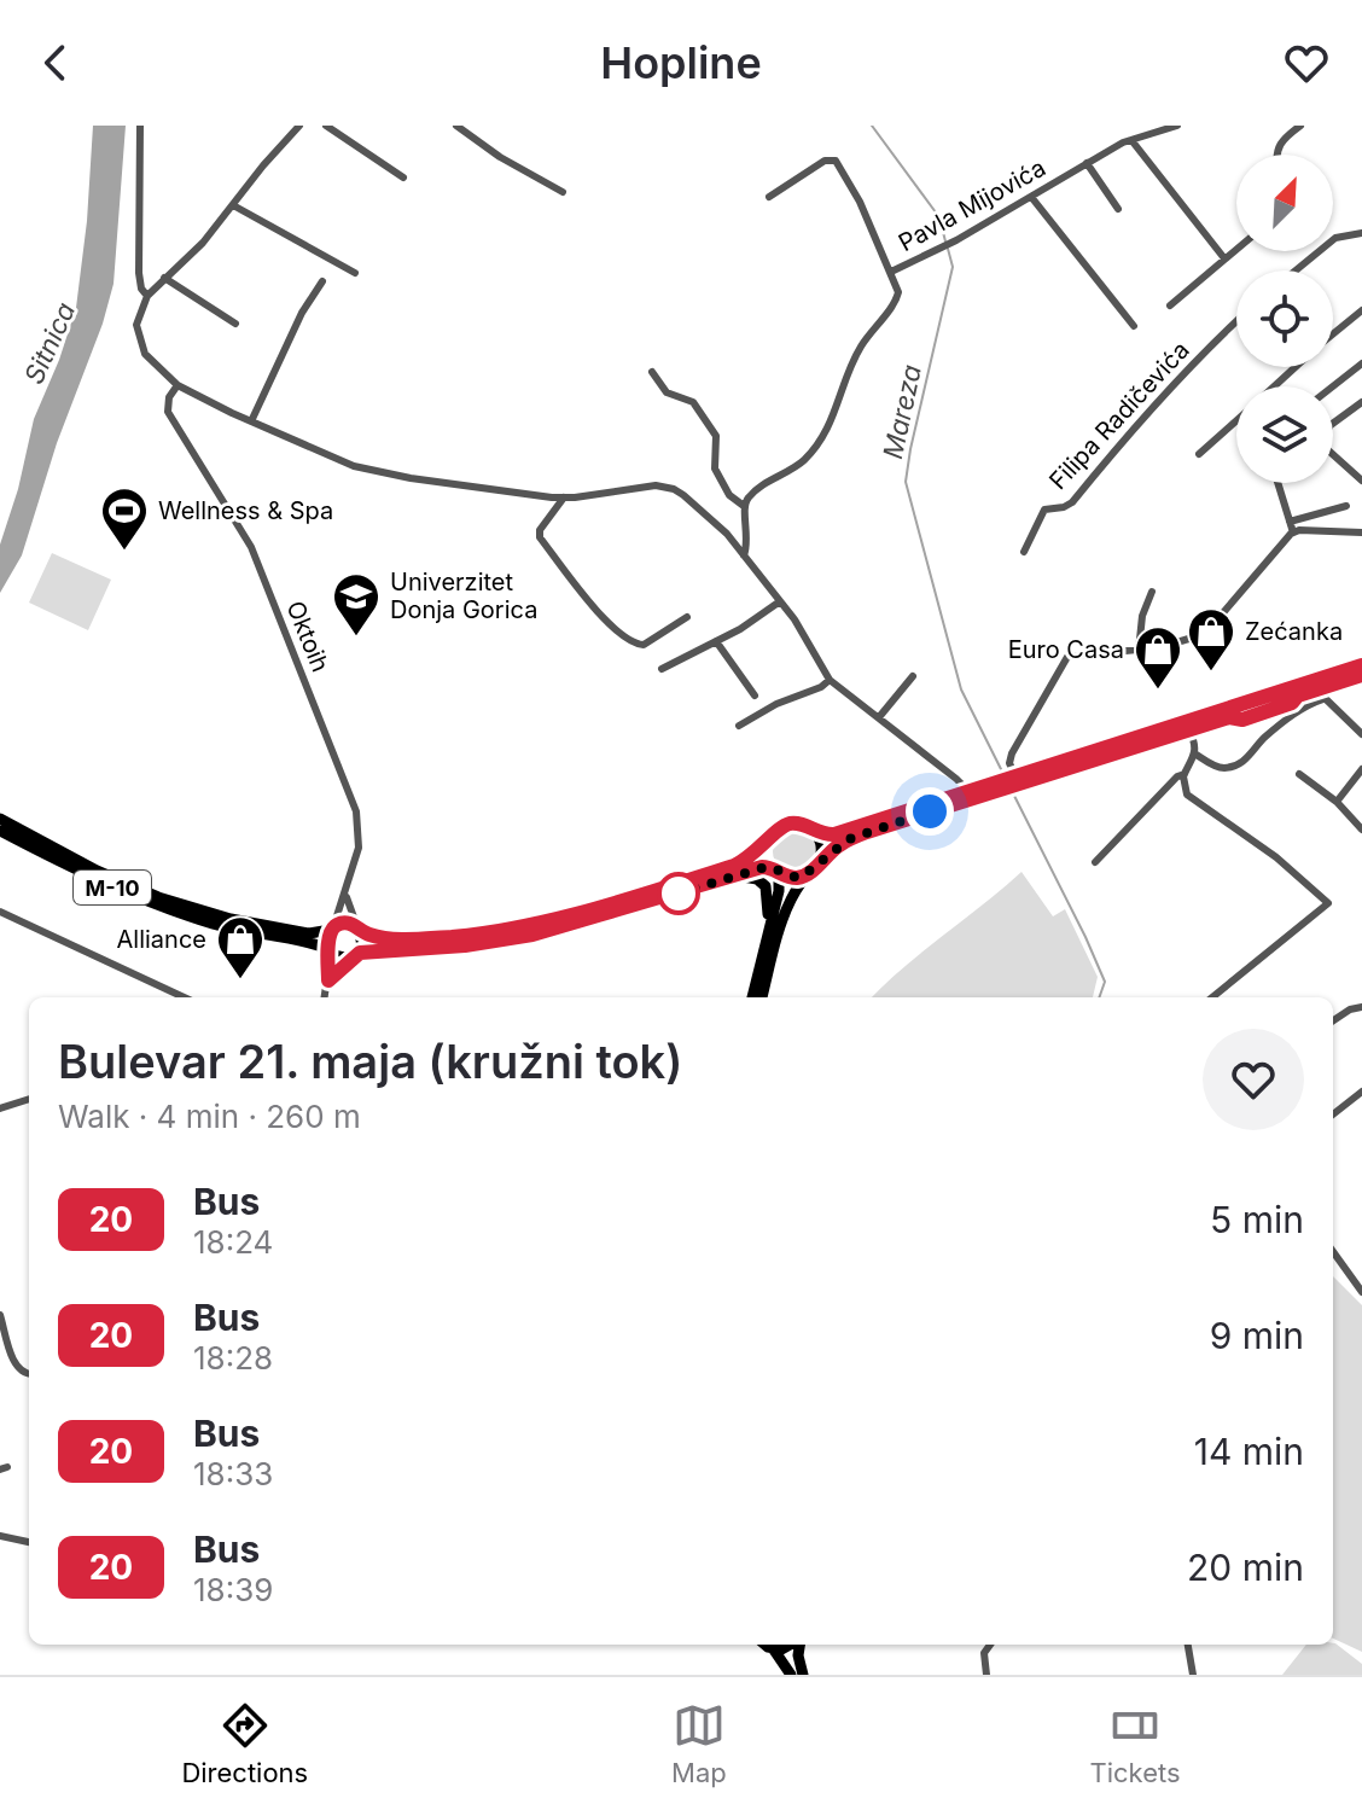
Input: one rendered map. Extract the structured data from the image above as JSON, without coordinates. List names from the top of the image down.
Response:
{
  "streets": {
    "main road": ["M-10"],
    "street": ["Pavla Mijovića", "Filipa Radičevića", "Oktoih"]
  },
  "crossings": [
    ["Oktoih", "M-10"]
  ],
  "water": ["Sitnica", "Mareza"],
  "places": {
    "sports": ["Wellness & Spa"],
    "school or university": ["Univerzitet Donja Gorica"],
    "shop": ["Zećanka", "Euro Casa", "Alliance"]
  },
  "lines": ["bus line 20"],
  "north": "top right",
  "page": {
    "header": "Hopline",
    "heading": ["Bulevar 21. maja (kružni tok)", "Walk · 4 min · 260 m"],
    "list": [
      {
        "mark": "20",
        "name": "Bus",
        "note": "18:24",
        "value": "5 min"
      },
      {
        "mark": "20",
        "name": "Bus",
        "note": "18:28",
        "value": "9 min"
      },
      {
        "mark": "20",
        "name": "Bus",
        "note": "18:33",
        "value": "14 min"
      },
      {
        "mark": "20",
        "name": "Bus",
        "note": "18:39",
        "value": "20 min"
      }
    ],
    "tabs": ["Directions", "Map", "Tickets"]
  }
}
